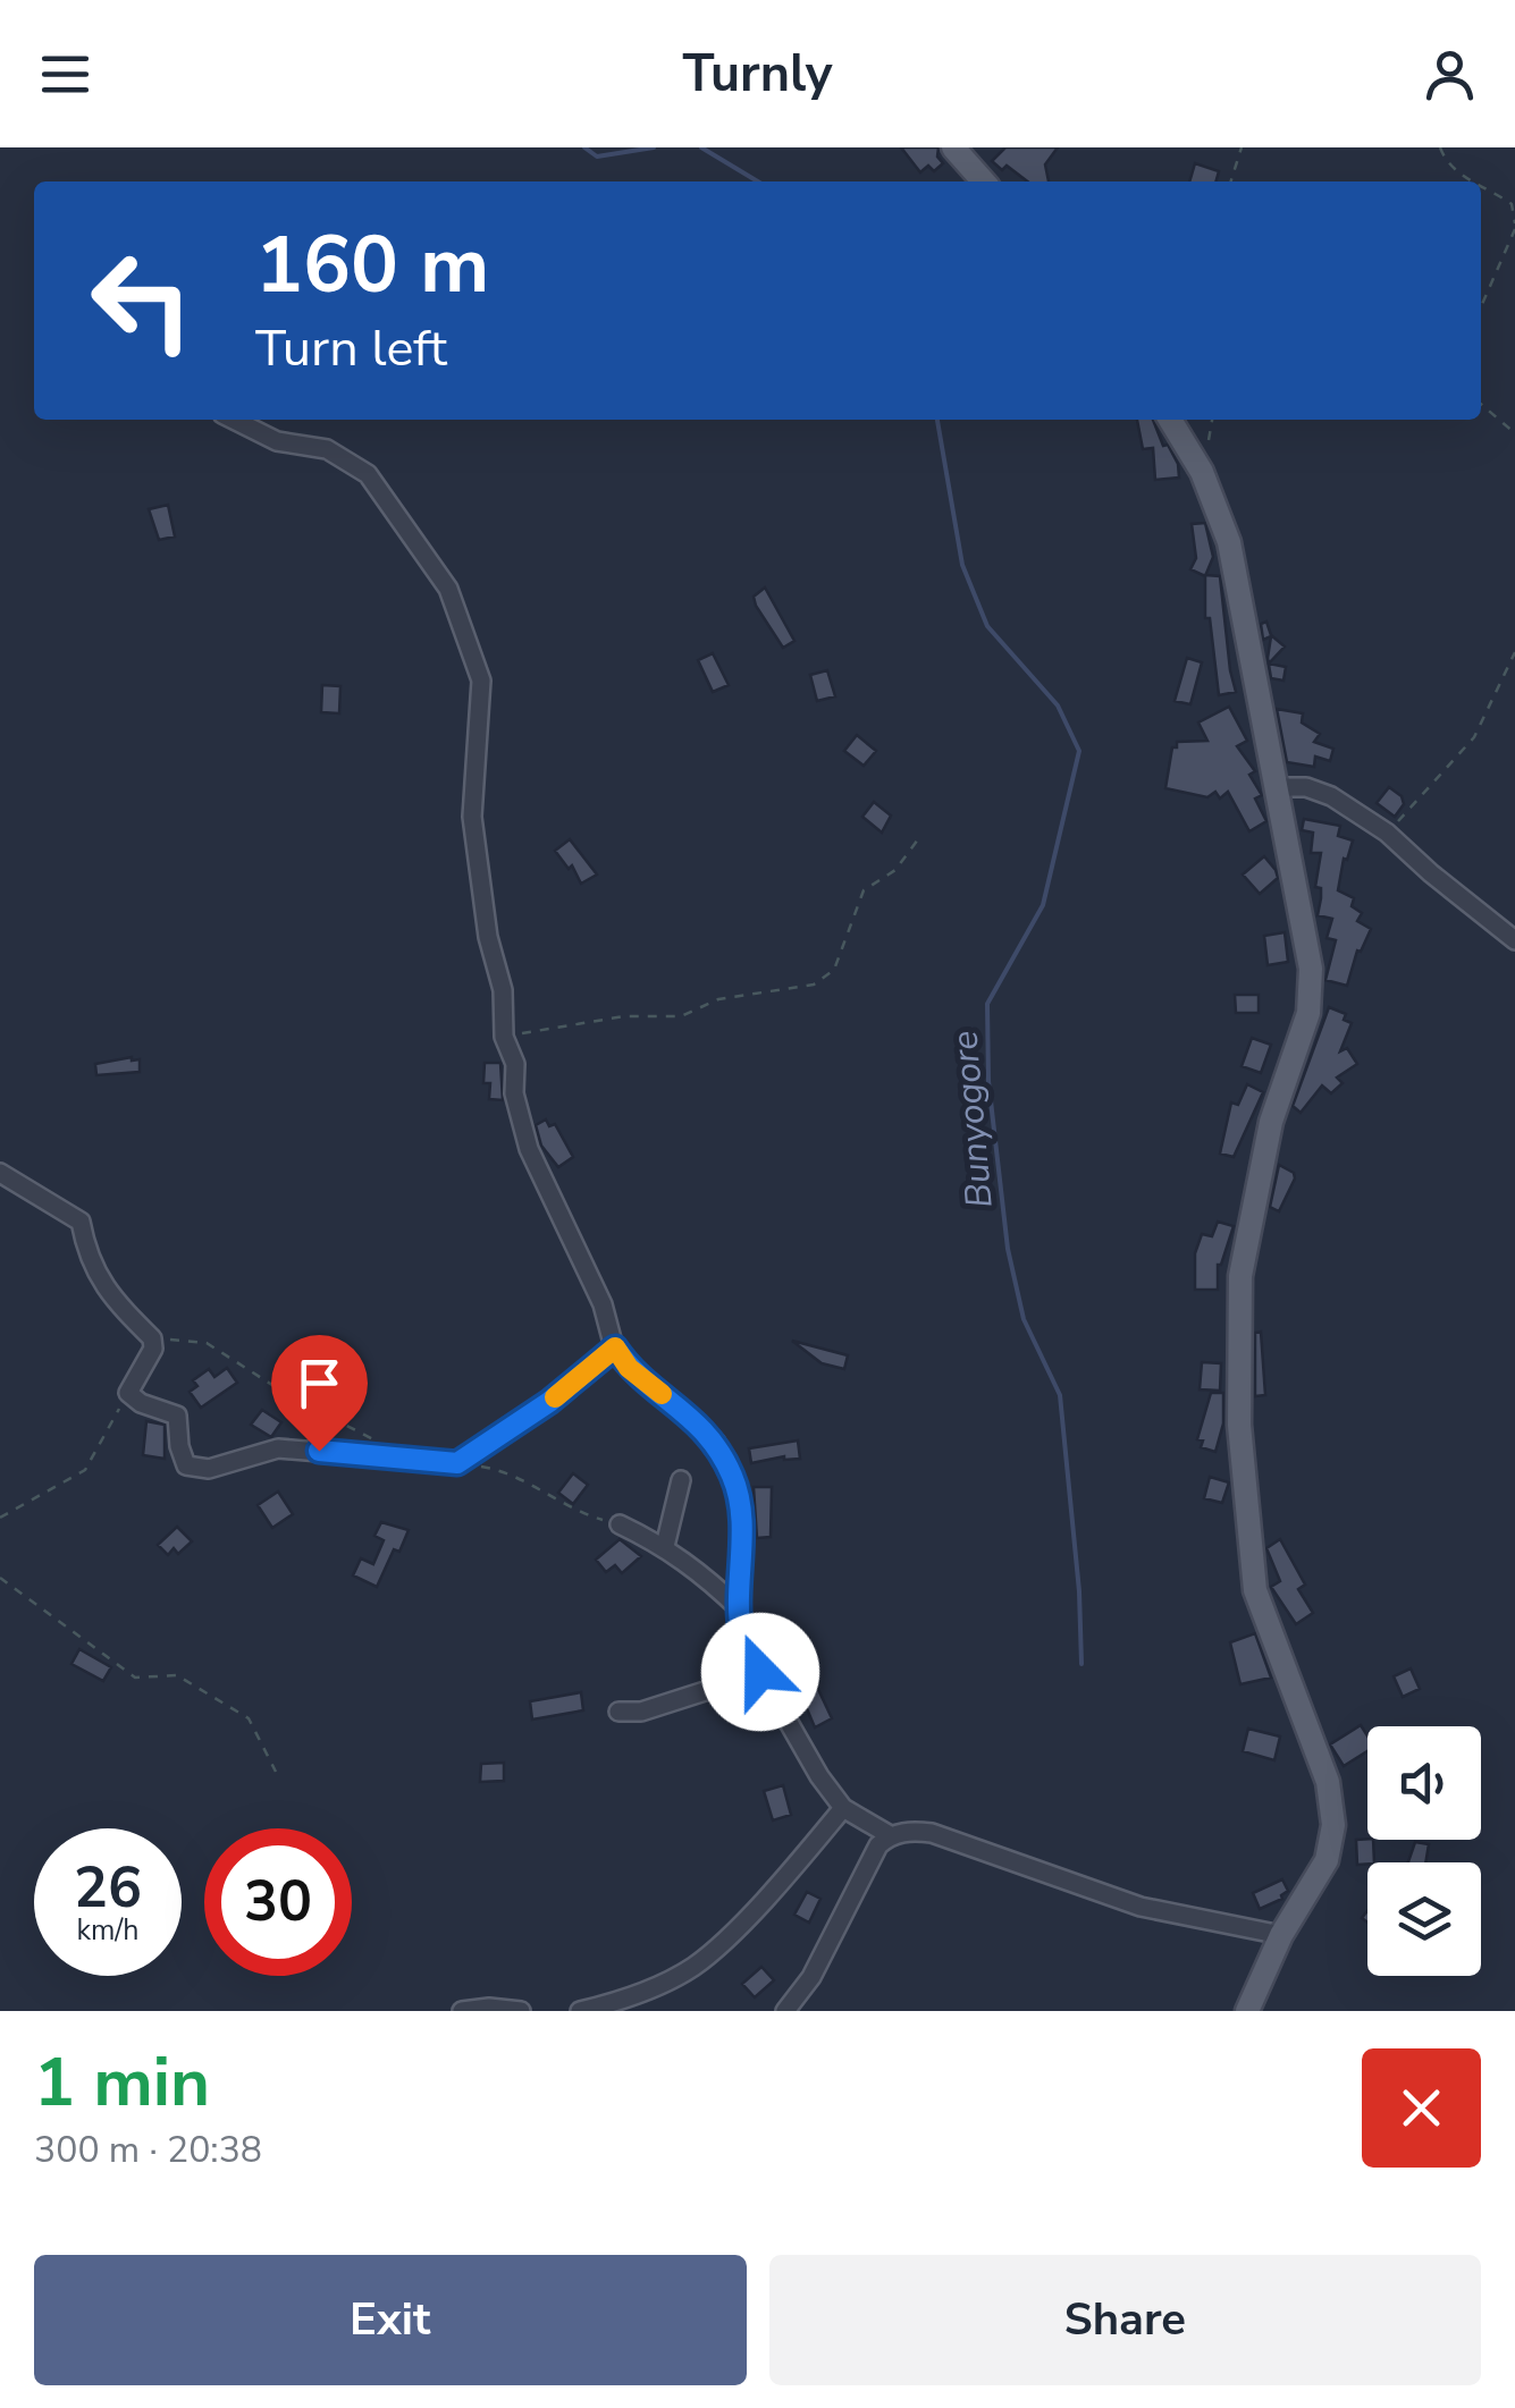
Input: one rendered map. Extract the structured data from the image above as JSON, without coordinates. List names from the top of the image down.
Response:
{
  "water": ["Bunyogore"],
  "page": {
    "header": "Turnly",
    "turn": ["160 m", "Turn left"],
    "speed": "26 km/h",
    "limit": "30",
    "heading": ["1 min", "300 m · 20:38"],
    "buttons": ["Exit", "Share"]
  }
}
